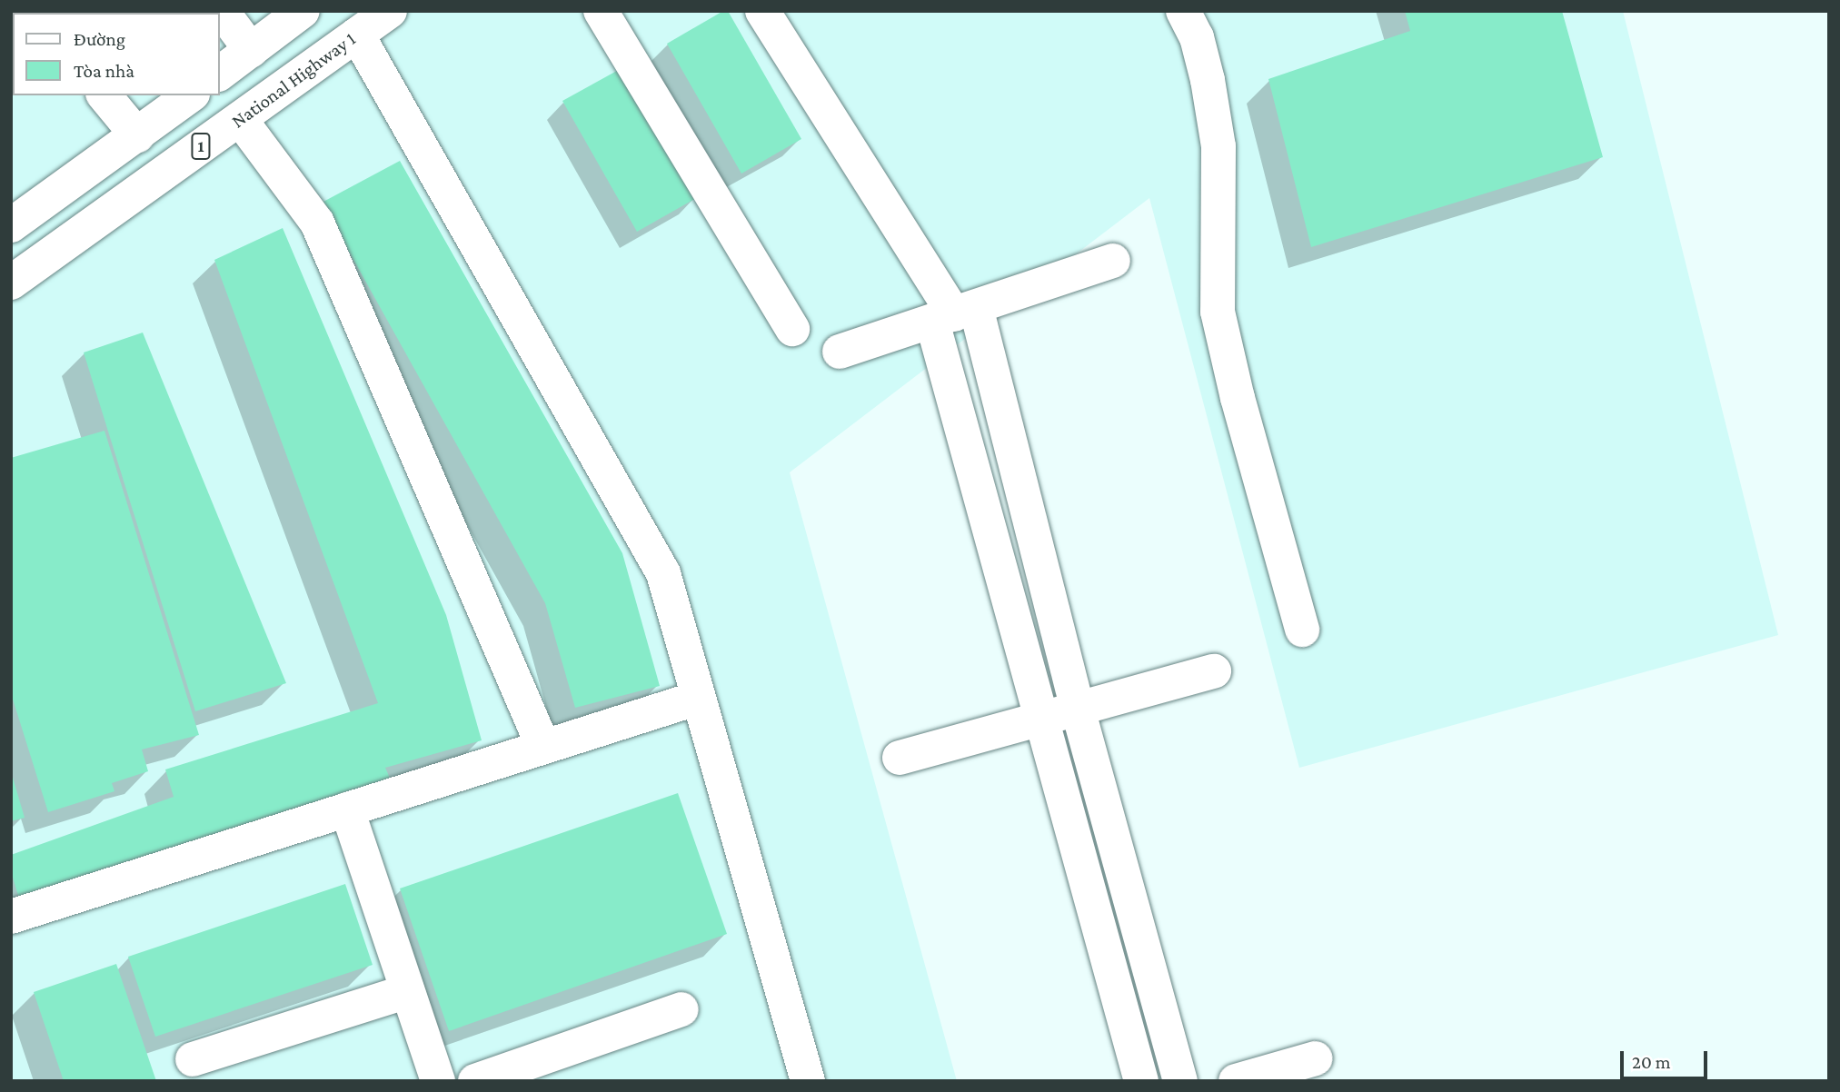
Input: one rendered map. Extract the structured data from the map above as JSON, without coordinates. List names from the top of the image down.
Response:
{
  "streets": {
    "main road": ["National Highway 1", "1"]
  },
  "legend": ["Đường", "Tòa nhà"],
  "scale_bar": "20 m"
}
